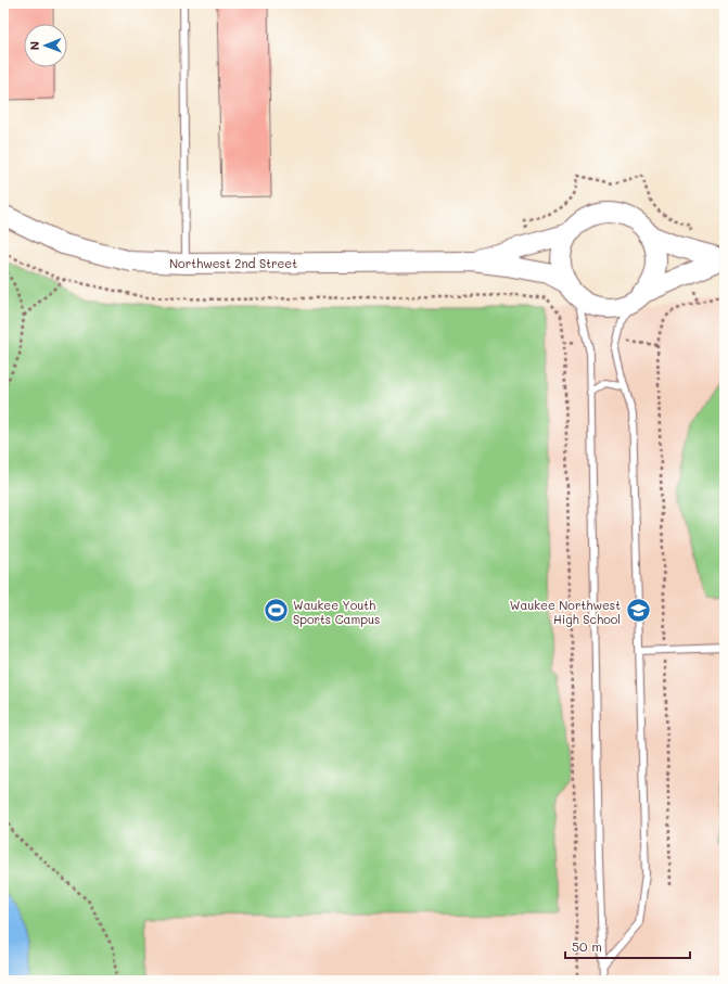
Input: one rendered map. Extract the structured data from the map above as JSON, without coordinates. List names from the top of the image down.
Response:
{
  "streets": {
    "street": ["Northwest 2nd Street"]
  },
  "places": {
    "sports": ["Waukee Youth Sports Campus"],
    "school or university": ["Waukee Northwest High School"]
  },
  "scale_bar": "50 m",
  "north": "left"
}
